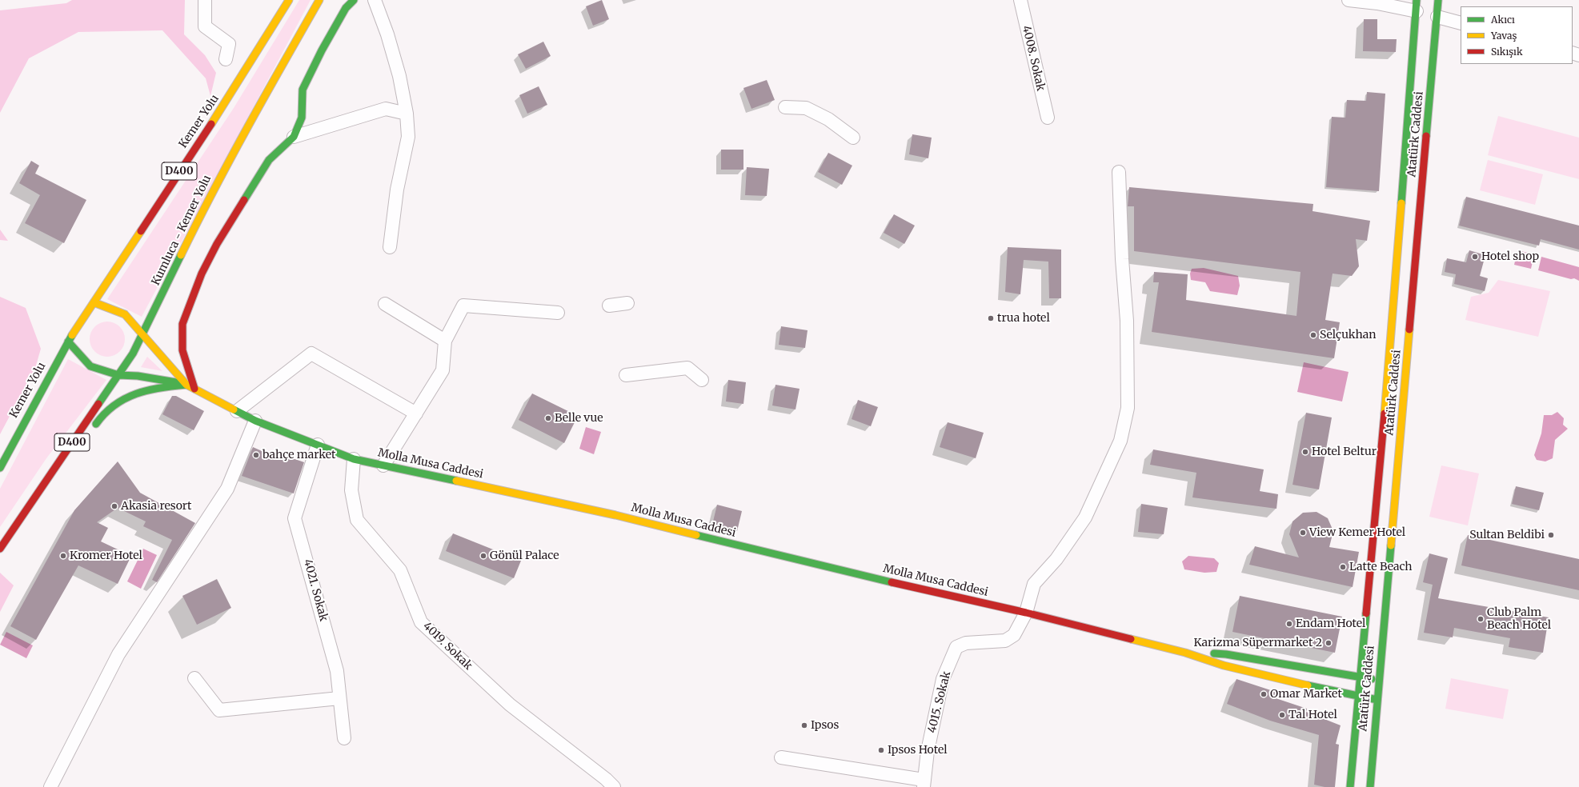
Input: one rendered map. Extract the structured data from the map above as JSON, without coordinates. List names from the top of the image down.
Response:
{
  "streets": {
    "main road": [
      "Kemer Yolu",
      "Atatürk Caddesi",
      "D400",
      "Kumluca - Kemer Yolu",
      "Molla Musa Caddesi"
    ],
    "street": [
      "4008. Sokak",
      "4021. Sokak",
      "4019. Sokak",
      "4015. Sokak"
    ]
  },
  "crossings": [
    ["Kemer Yolu", "Kumluca - Kemer Yolu"],
    ["Kumluca - Kemer Yolu", "Molla Musa Caddesi"],
    ["Molla Musa Caddesi", "4021. Sokak"],
    ["Molla Musa Caddesi", "4019. Sokak"],
    ["Molla Musa Caddesi", "4015. Sokak"]
  ],
  "places": [
    "Hotel shop",
    "trua hotel",
    "Selçukhan",
    "Belle vue",
    "Hotel Beltur",
    "bahçe market",
    "Akasia resort",
    "View Kemer Hotel",
    "Sultan Beldibi",
    "Kromer Hotel",
    "Gönül Palace",
    "Latte Beach",
    "Club Palm Beach Hotel",
    "Endam Hotel",
    "Karizma Süpermarket 2",
    "Omar Market",
    "Tal Hotel",
    "Ipsos",
    "Ipsos Hotel"
  ],
  "legend": ["Akıcı", "Yavaş", "Sıkışık"]
}
